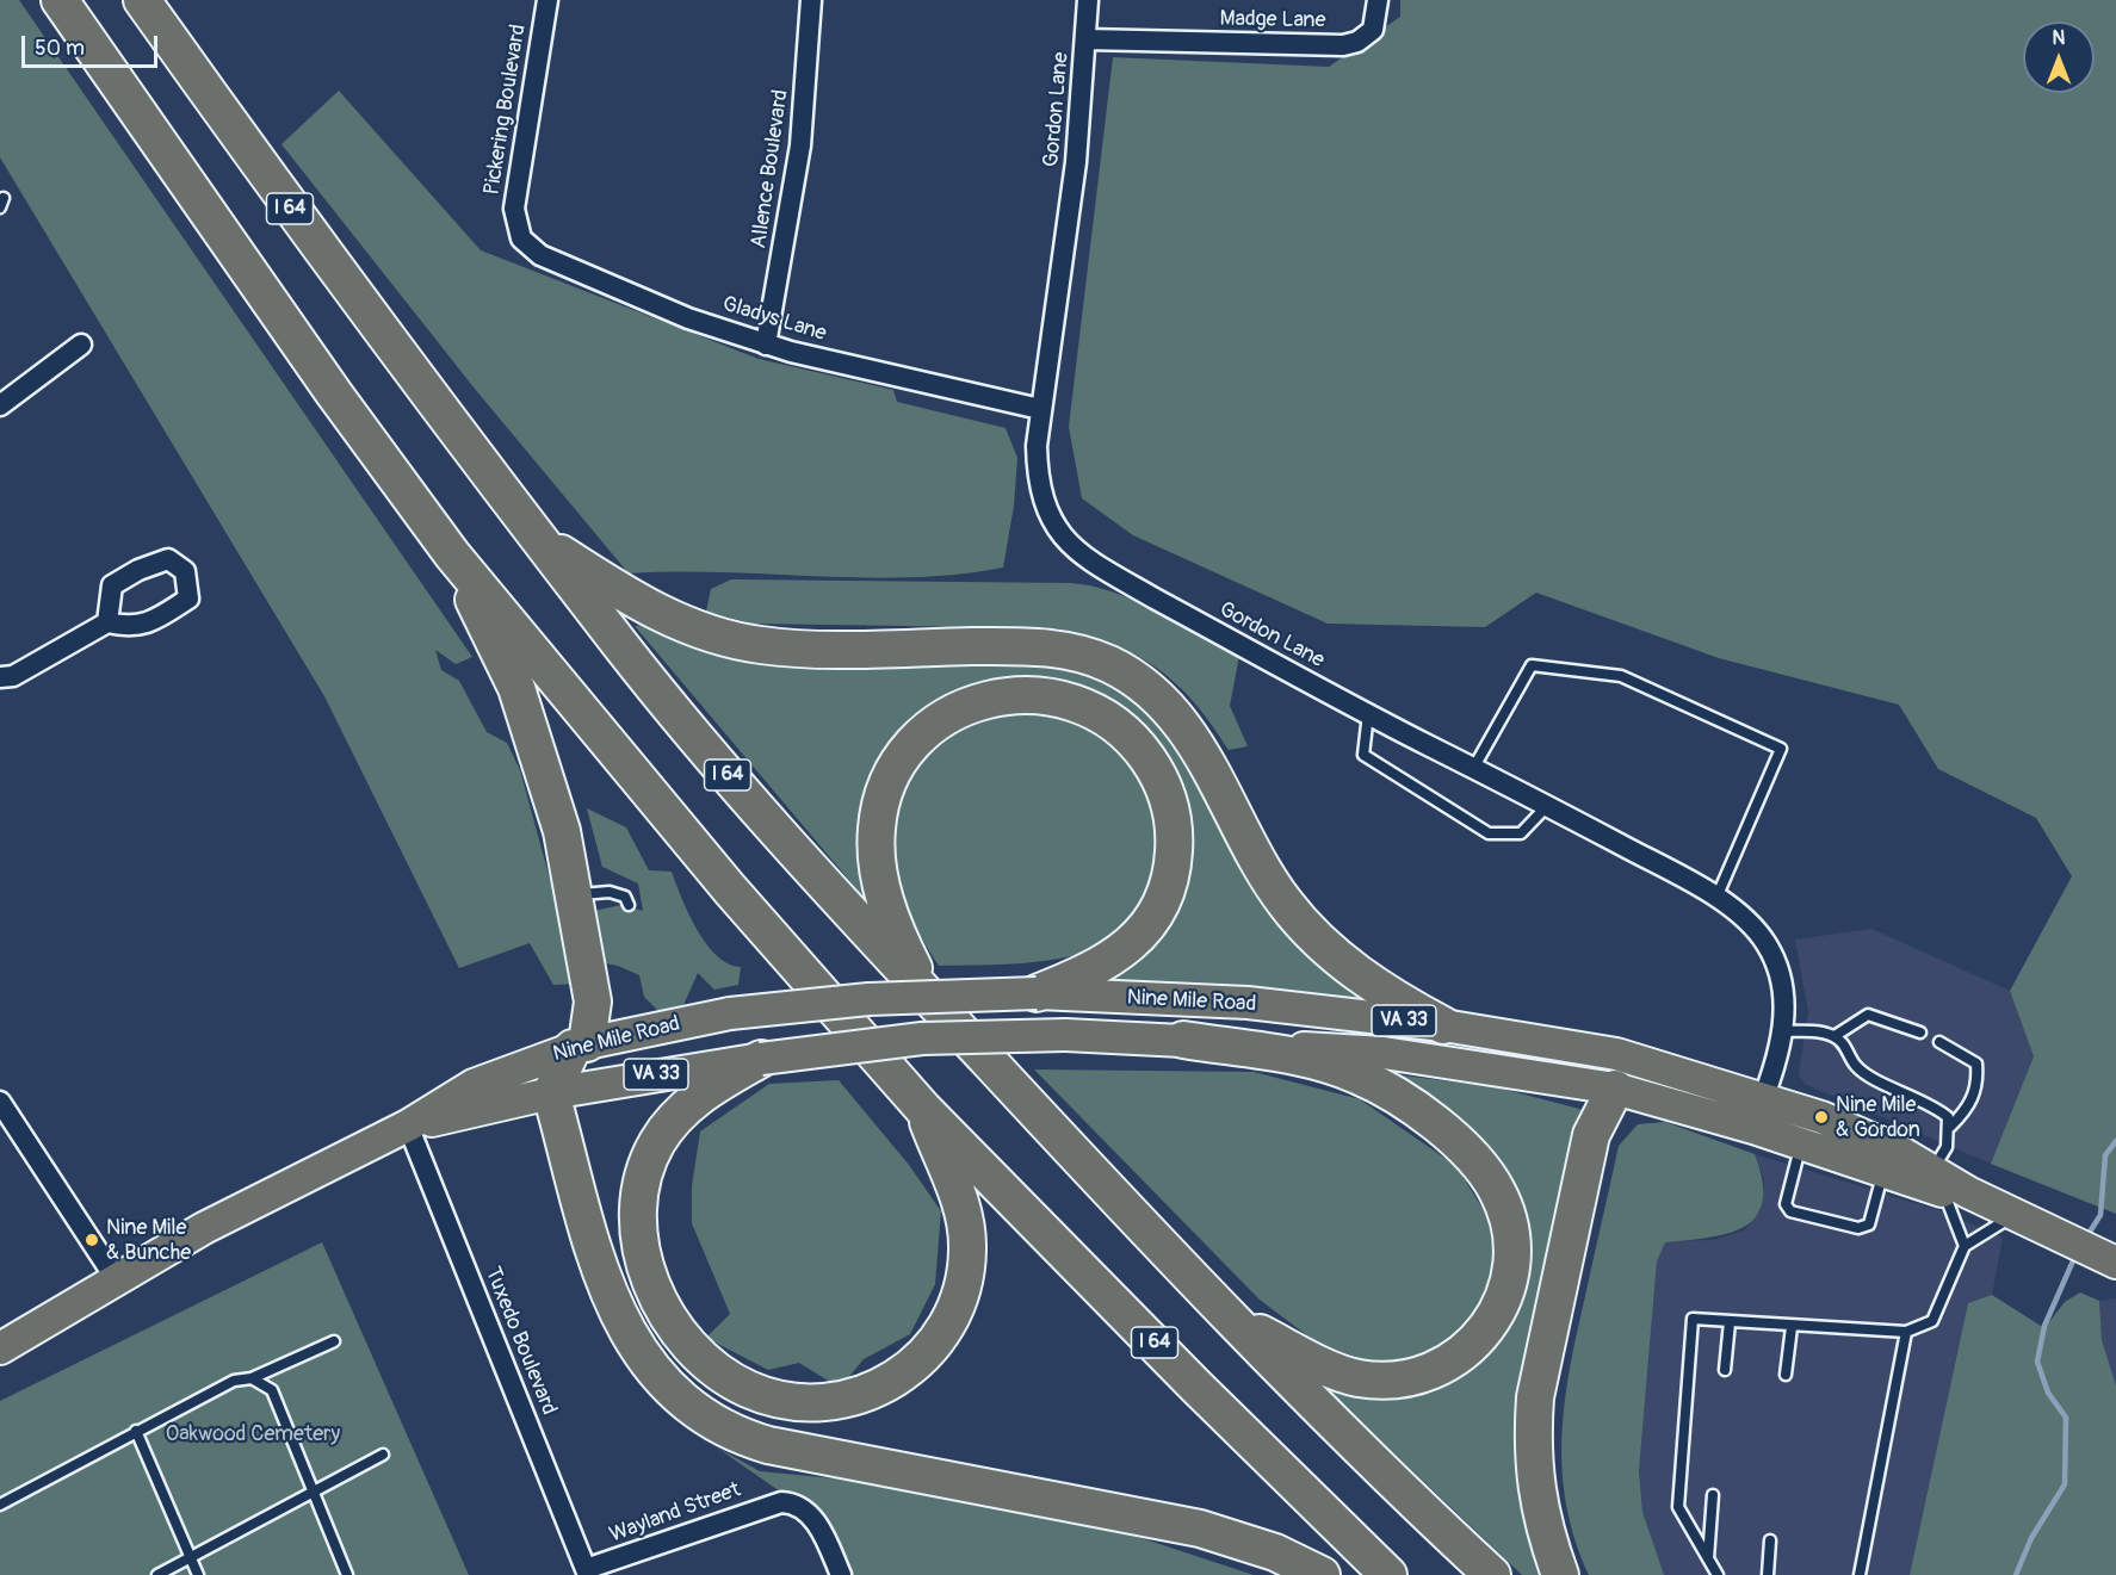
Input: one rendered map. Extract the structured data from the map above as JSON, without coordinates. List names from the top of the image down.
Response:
{
  "streets": {
    "highway": ["I 64"],
    "main road": ["Nine Mile Road", "VA 33"],
    "street": [
      "Madge Lane",
      "Pickering Boulevard",
      "Gordon Lane",
      "Allence Boulevard",
      "Gladys Lane",
      "Tuxedo Boulevard",
      "Wayland Street"
    ]
  },
  "crossings": [
    ["Madge Lane", "Gordon Lane"],
    ["Pickering Boulevard", "Gladys Lane"],
    ["Gordon Lane", "Gladys Lane"],
    ["Gordon Lane", "Nine Mile Road"],
    ["Allence Boulevard", "Gladys Lane"],
    ["Nine Mile Road", "Tuxedo Boulevard"],
    ["Tuxedo Boulevard", "Wayland Street"]
  ],
  "parks": ["Oakwood Cemetery"],
  "places": ["Nine Mile & Gordon", "Nine Mile & Bunche"],
  "scale_bar": "50 m",
  "north": "top"
}
